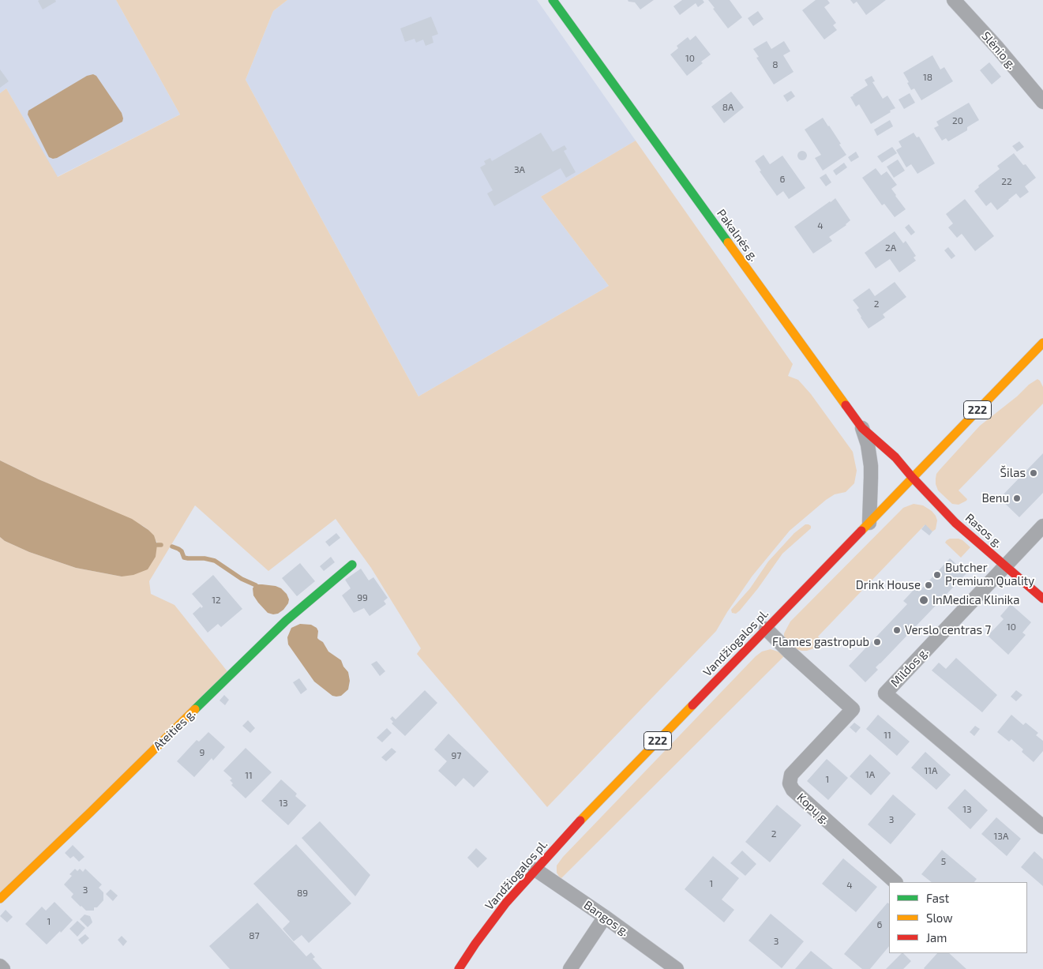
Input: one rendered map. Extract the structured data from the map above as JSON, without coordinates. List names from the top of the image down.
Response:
{
  "streets": {
    "street": [
      "Slėnio g.",
      "Pakalnės g.",
      "222",
      "Rasos g.",
      "Vandžiogalos pl.",
      "Mildos g.",
      "Ateities g.",
      "Kopų g.",
      "Bangos g."
    ]
  },
  "crossings": [
    ["Pakalnės g.", "Rasos g."],
    ["Pakalnės g.", "Vandžiogalos pl."],
    ["Rasos g.", "Vandžiogalos pl."],
    ["Rasos g.", "Mildos g."],
    ["Vandžiogalos pl.", "Kopų g."],
    ["Vandžiogalos pl.", "Bangos g."]
  ],
  "places": [
    "Šilas",
    "Benu",
    "Butcher Premium Quality",
    "Drink House",
    "InMedica Klinika",
    "Verslo centras 7",
    "Flames gastropub"
  ],
  "house_numbers": [
    "10",
    "8",
    "18",
    "8A",
    "20",
    "3A",
    "6",
    "22",
    "4",
    "2A",
    "2",
    "99",
    "12",
    "10",
    "11",
    "9",
    "97",
    "11A",
    "1A",
    "11",
    "1",
    "13",
    "13",
    "3",
    "2",
    "13A",
    "5",
    "1",
    "4",
    "3",
    "89",
    "1",
    "6",
    "87",
    "3"
  ],
  "legend": ["Fast", "Slow", "Jam"]
}
